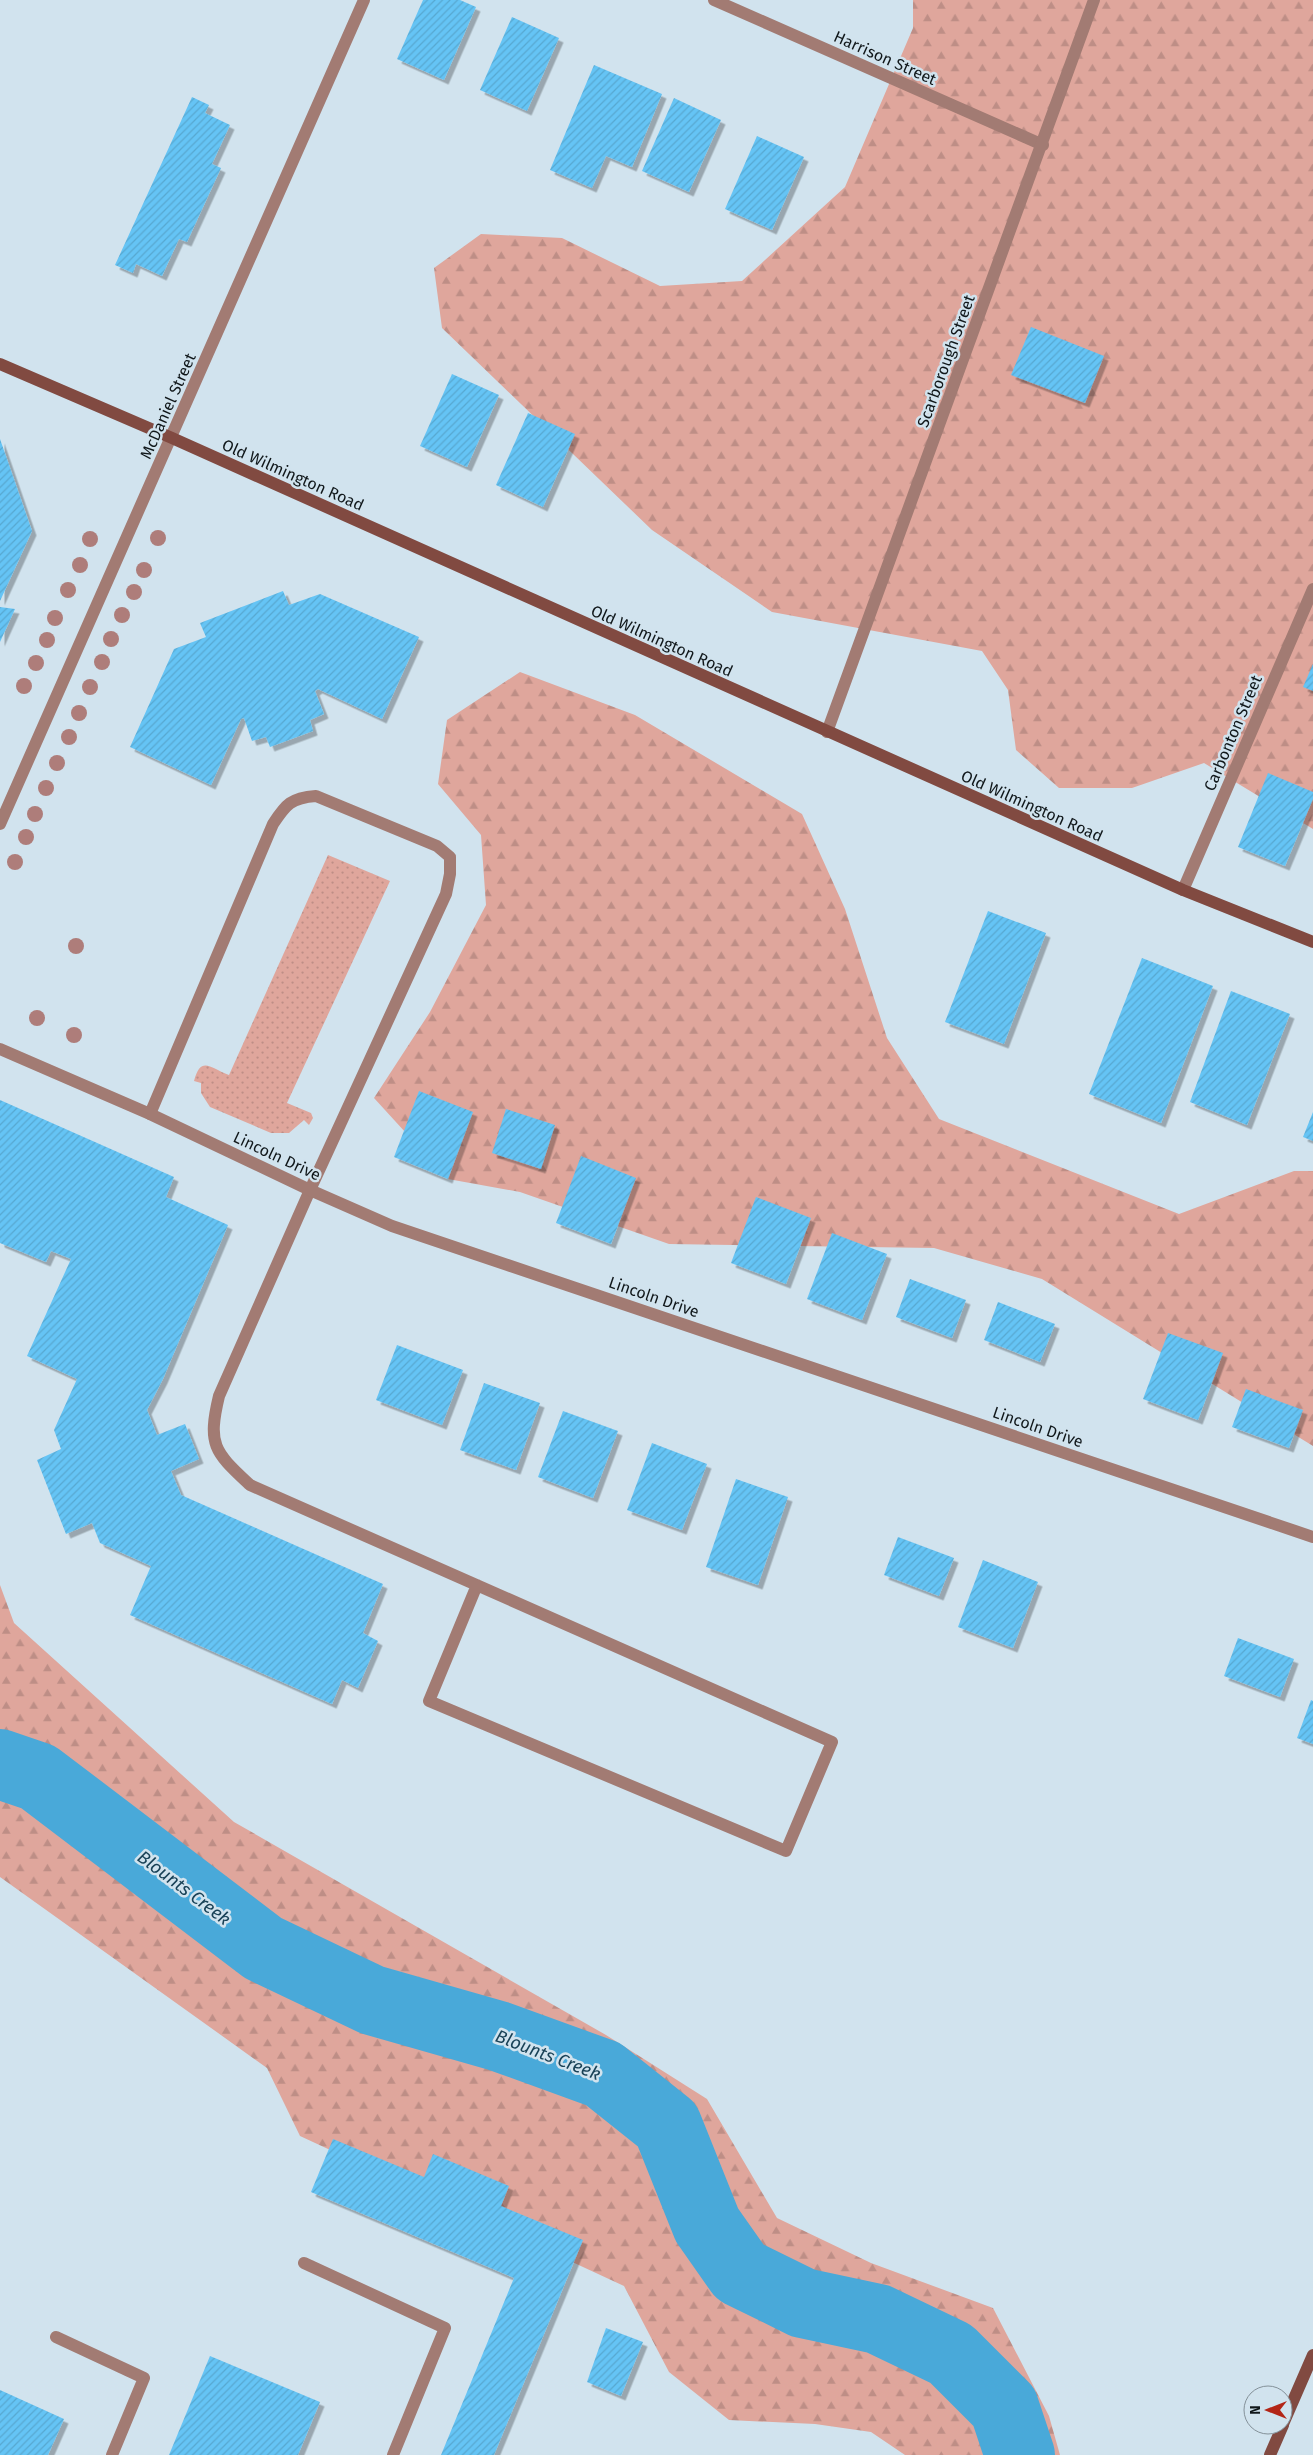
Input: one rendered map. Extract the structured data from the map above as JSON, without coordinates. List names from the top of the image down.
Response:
{
  "streets": {
    "main road": ["Old Wilmington Road"],
    "street": [
      "Harrison Street",
      "Scarborough Street",
      "McDaniel Street",
      "Carbonton Street",
      "Lincoln Drive"
    ]
  },
  "crossings": [
    ["Harrison Street", "Scarborough Street"],
    ["Scarborough Street", "Old Wilmington Road"],
    ["McDaniel Street", "Old Wilmington Road"],
    ["Old Wilmington Road", "Carbonton Street"]
  ],
  "water": ["Blounts Creek"],
  "north": "left"
}
